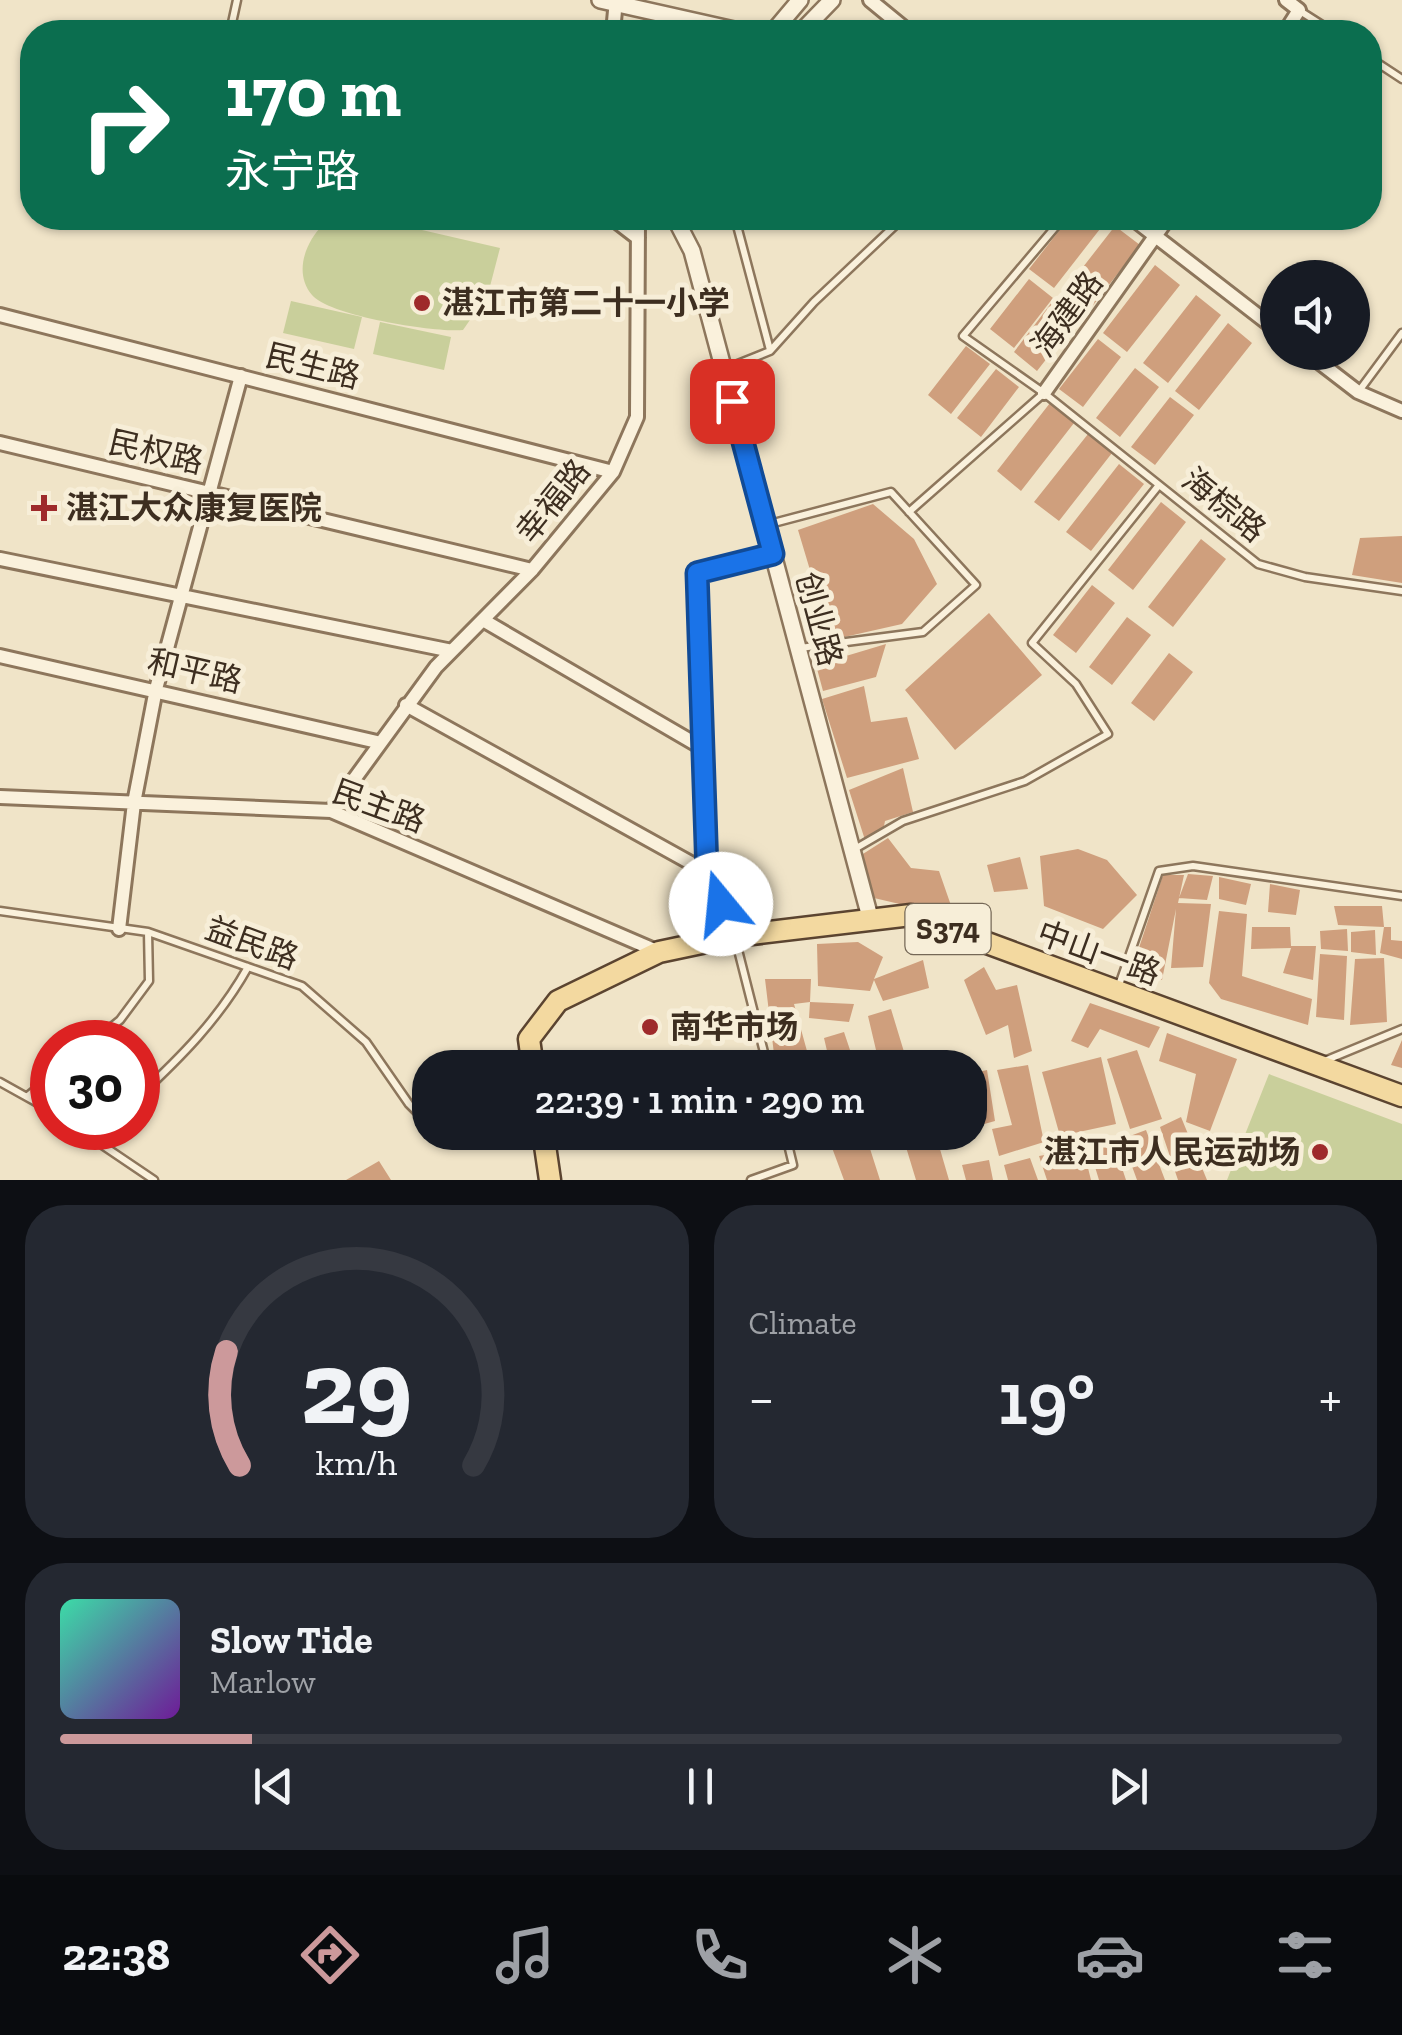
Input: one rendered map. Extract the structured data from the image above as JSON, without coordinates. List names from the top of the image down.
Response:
{
  "streets": {
    "main road": ["S374", "中山一路"],
    "street": [
      "海建路",
      "民生路",
      "民权路",
      "幸福路",
      "创业路",
      "和平路",
      "民主路"
    ],
    "lane": ["海棕路", "益民路"]
  },
  "crossings": [
    ["海建路", "海棕路"],
    ["民生路", "幸福路"],
    ["民权路", "幸福路"],
    ["幸福路", "和平路"],
    ["幸福路", "民主路"],
    ["创业路", "中山一路"],
    ["民主路", "中山一路"]
  ],
  "places": {
    "other": ["湛江市第二十一小学", "南华市场", "湛江市人民运动场"],
    "health": ["湛江大众康复医院"]
  },
  "page": {
    "turn": ["170 m", "永宁路"],
    "limit": "30",
    "trip": "22:39 · 1 min · 290 m",
    "tile": "Climate",
    "heat": ["−", "19°", "+"],
    "song": ["Slow Tide", "Marlow"],
    "tabs": "22:38",
    "gauge": ["29", "km/h"]
  }
}
